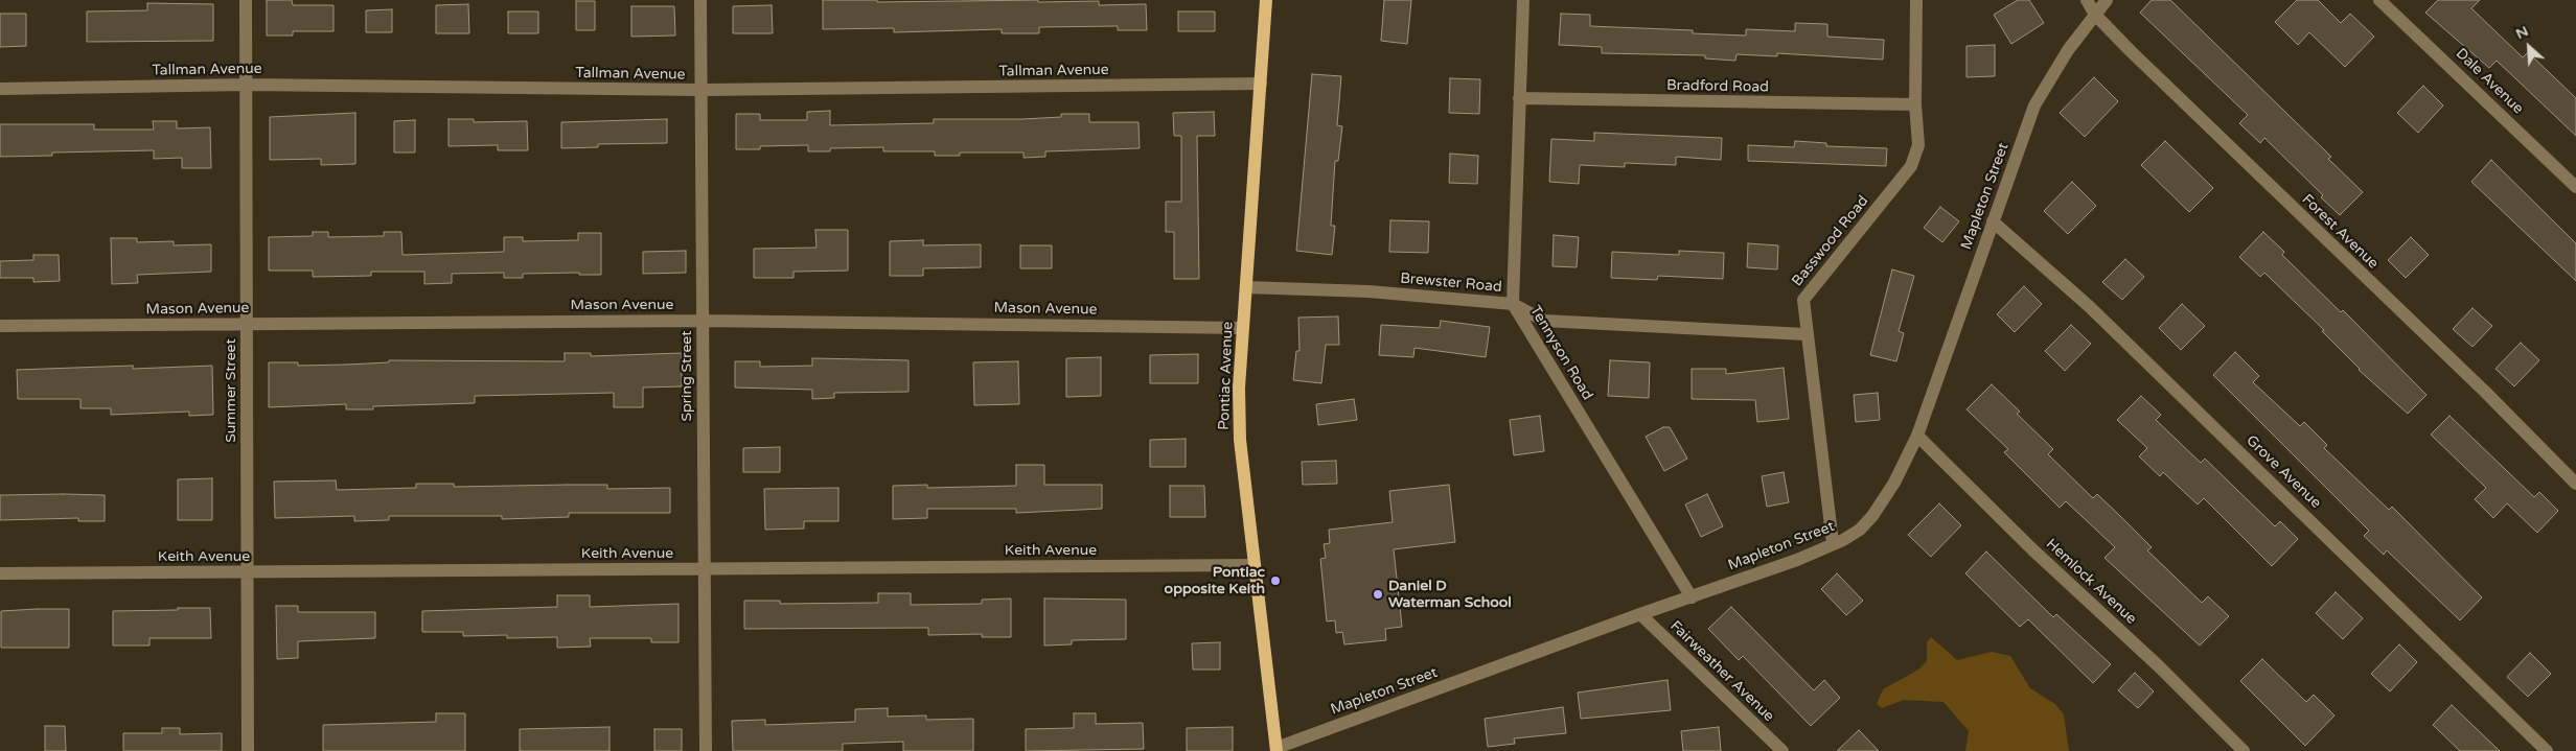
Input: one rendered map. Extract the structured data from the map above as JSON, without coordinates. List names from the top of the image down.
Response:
{
  "streets": {
    "main road": ["Pontiac Avenue"],
    "street": [
      "Tallman Avenue",
      "Dale Avenue",
      "Bradford Road",
      "Mapleton Street",
      "Forest Avenue",
      "Basswood Road",
      "Brewster Road",
      "Mason Avenue",
      "Tennyson Road",
      "Spring Street",
      "Summer Street",
      "Grove Avenue",
      "Keith Avenue",
      "Hemlock Avenue",
      "Fairweather Avenue"
    ]
  },
  "crossings": [
    ["Tallman Avenue", "Spring Street"],
    ["Tallman Avenue", "Pontiac Avenue"],
    ["Tallman Avenue", "Summer Street"],
    ["Bradford Road", "Basswood Road"],
    ["Bradford Road", "Tennyson Road"],
    ["Mapleton Street", "Forest Avenue"],
    ["Mapleton Street", "Basswood Road"],
    ["Mapleton Street", "Tennyson Road"],
    ["Mapleton Street", "Pontiac Avenue"],
    ["Mapleton Street", "Grove Avenue"],
    ["Mapleton Street", "Hemlock Avenue"],
    ["Mapleton Street", "Fairweather Avenue"],
    ["Basswood Road", "Brewster Road"],
    ["Brewster Road", "Tennyson Road"],
    ["Brewster Road", "Pontiac Avenue"],
    ["Mason Avenue", "Spring Street"],
    ["Mason Avenue", "Pontiac Avenue"],
    ["Mason Avenue", "Summer Street"],
    ["Spring Street", "Keith Avenue"],
    ["Pontiac Avenue", "Keith Avenue"],
    ["Summer Street", "Keith Avenue"]
  ],
  "places": ["Pontiac opposite Keith", "Daniel D Waterman School"],
  "north": "top left"
}
